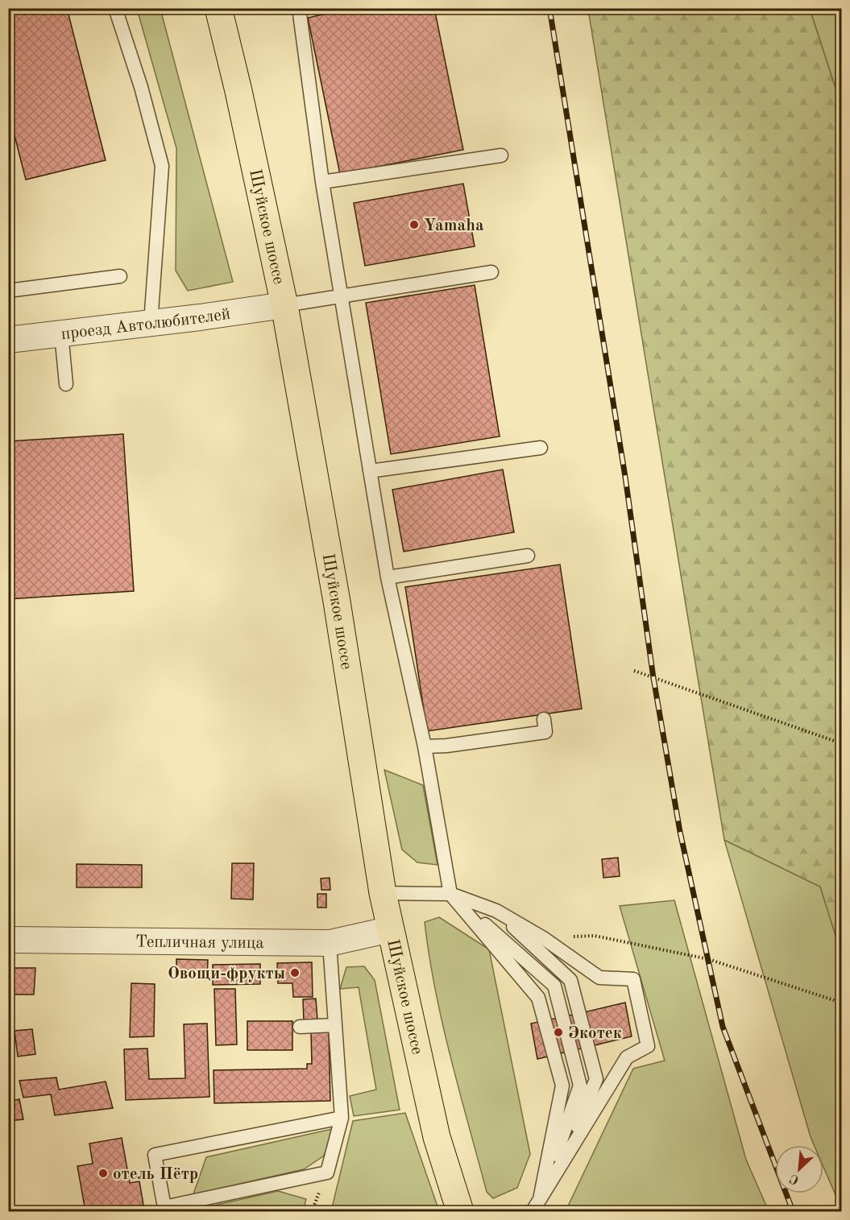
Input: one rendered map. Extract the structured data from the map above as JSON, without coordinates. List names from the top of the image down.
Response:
{
  "streets": {
    "main road": ["Шуйское шоссе"],
    "street": ["проезд Автолюбителей", "Тепличная улица"]
  },
  "crossings": [
    ["Шуйское шоссе", "проезд Автолюбителей"],
    ["Шуйское шоссе", "Тепличная улица"]
  ],
  "places": [
    "Yamaha",
    "Овощи-фрукты",
    "Экотек",
    "отель Пётр"
  ],
  "north": "bottom left"
}
